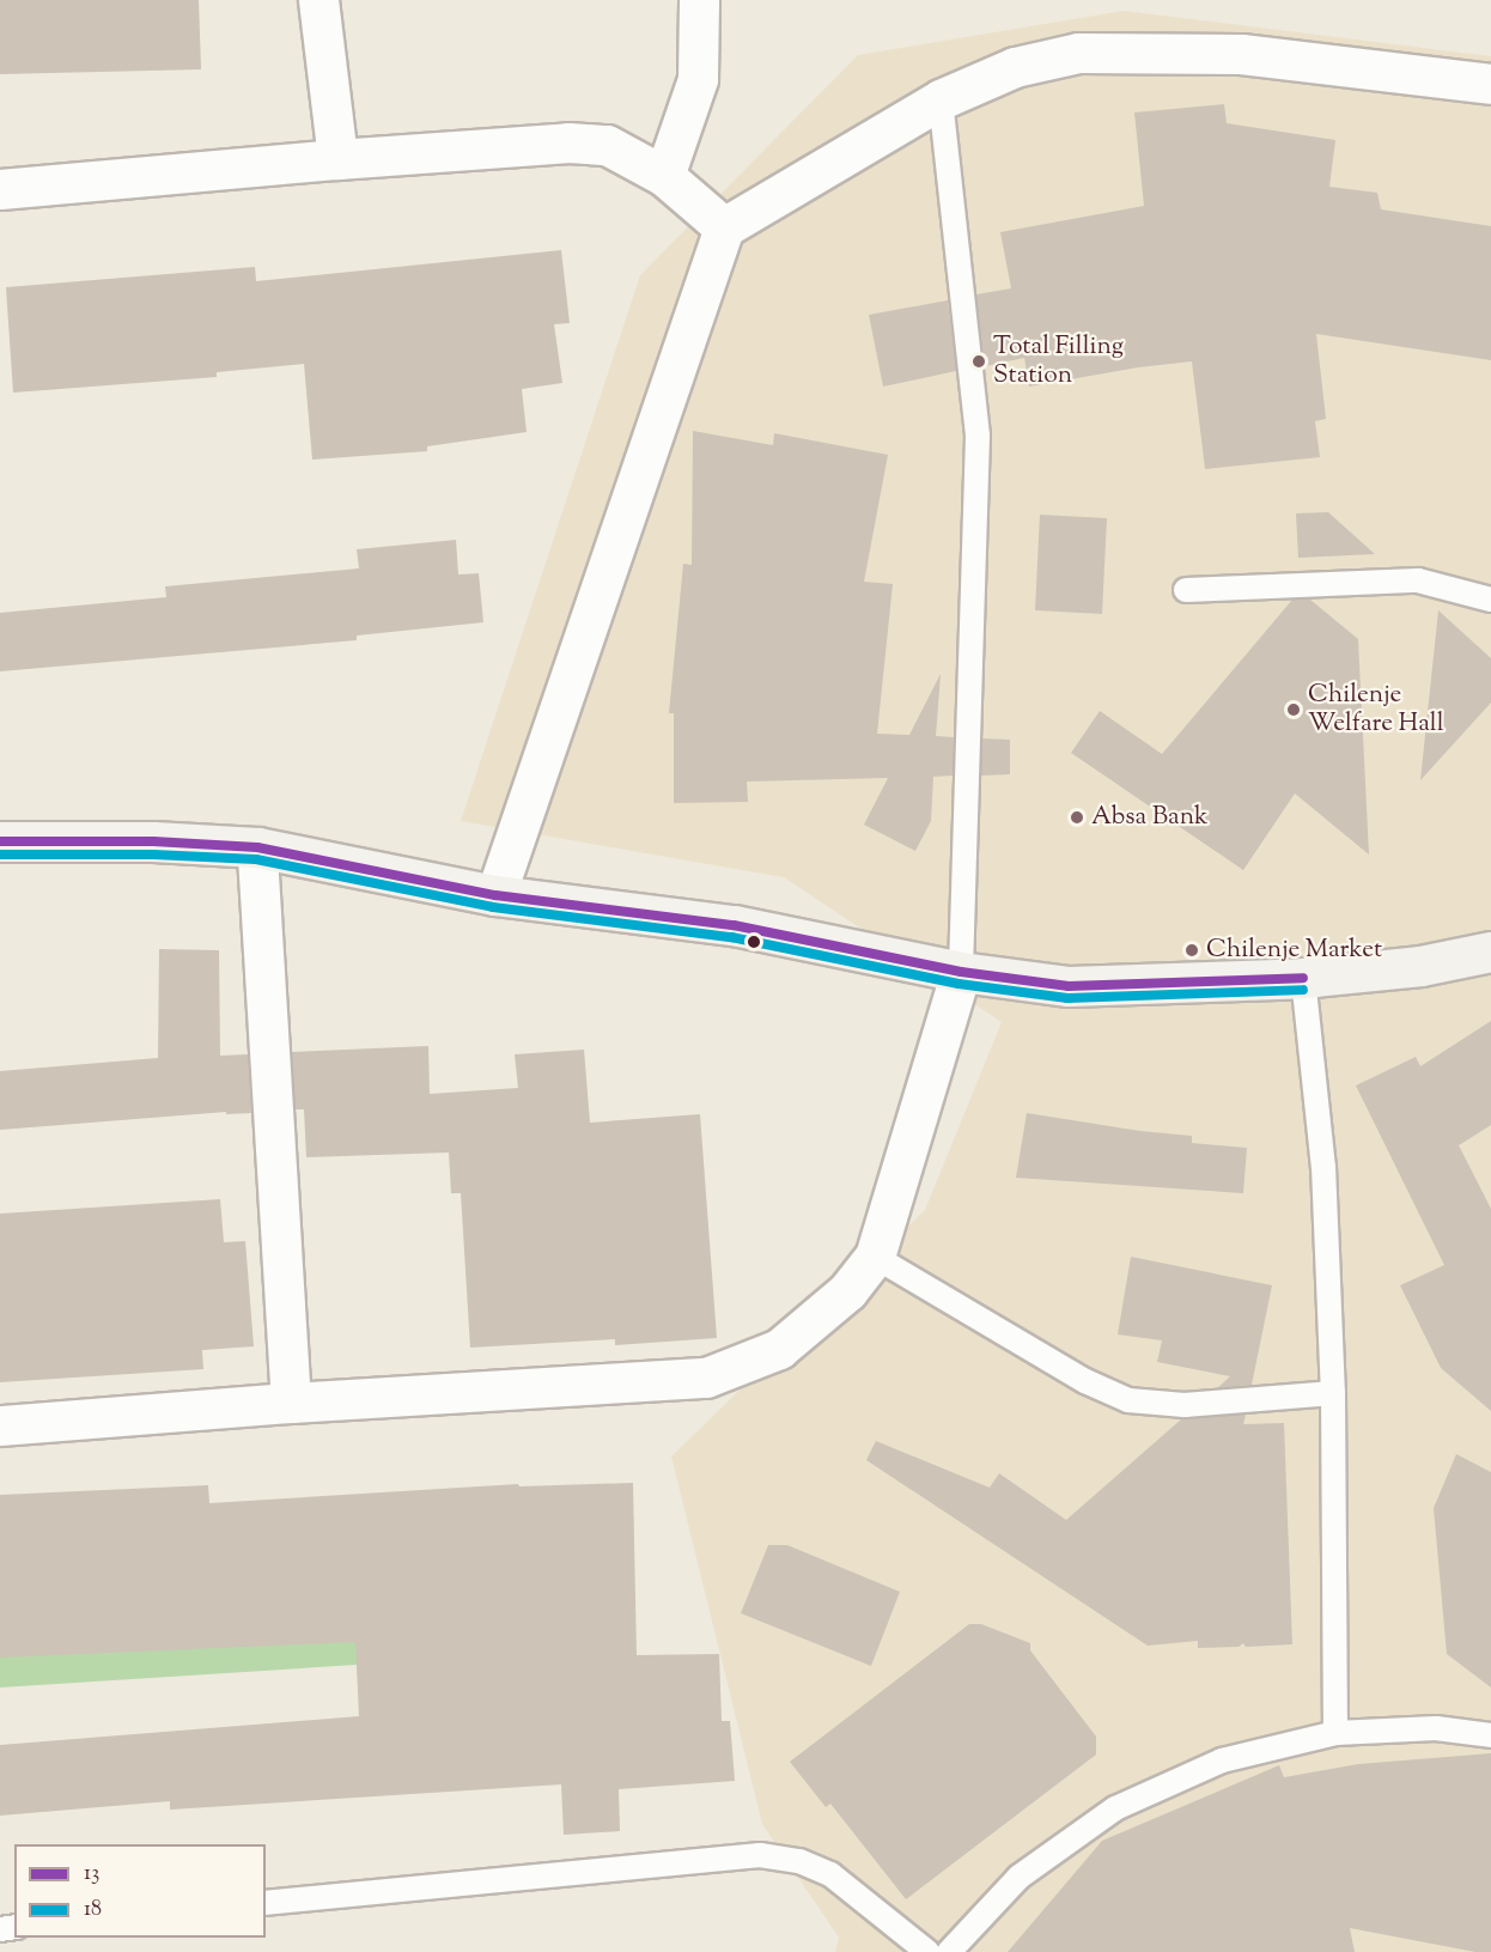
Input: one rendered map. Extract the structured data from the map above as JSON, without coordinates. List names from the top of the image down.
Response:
{
  "places": [
    "Total Filling Station",
    "Chilenje Welfare Hall",
    "Absa Bank",
    "Chilenje Market"
  ],
  "lines": ["transit line 13", "transit line 18"],
  "legend": ["13", "18"]
}
